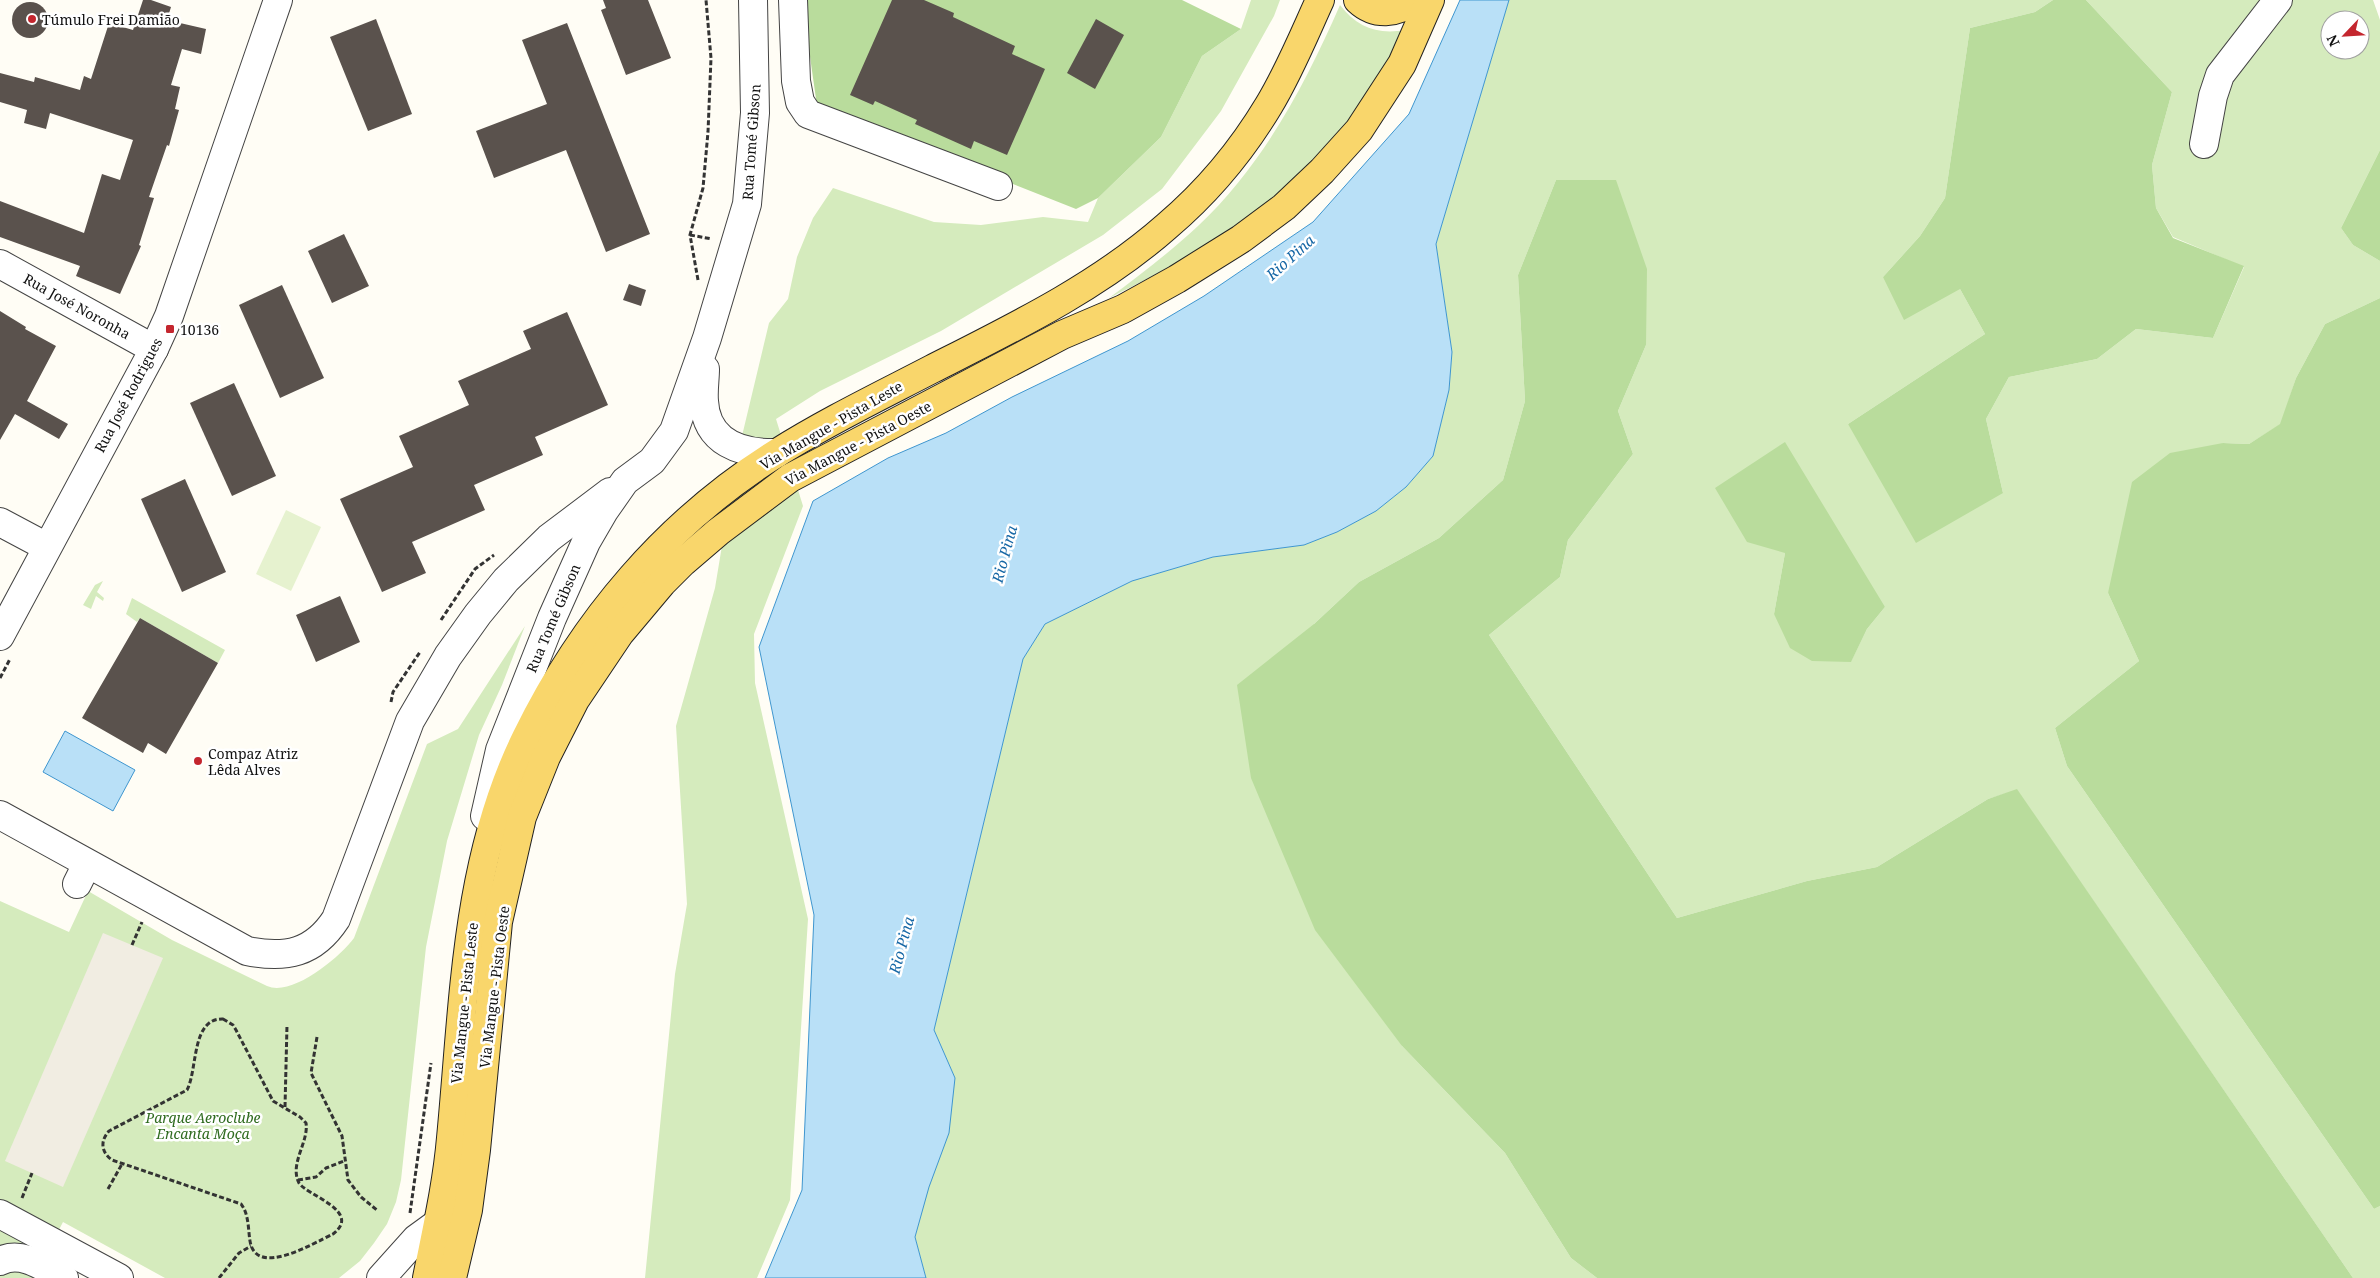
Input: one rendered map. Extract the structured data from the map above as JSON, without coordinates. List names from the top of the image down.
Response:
{
  "streets": {
    "main road": ["Via Mangue - Pista Leste", "Via Mangue - Pista Oeste"],
    "street": ["Rua Tomé Gibson", "Rua José Noronha", "Rua José Rodrigues"]
  },
  "crossings": [
    ["Rua Tomé Gibson", "Via Mangue - Pista Leste"],
    ["Rua José Noronha", "Rua José Rodrigues"]
  ],
  "water": ["Rio Pina"],
  "parks": ["Parque Aeroclube Encanta Moça"],
  "places": {
    "other": ["Túmulo Frei Damião", "Compaz Atriz Lêda Alves"],
    "transit": ["10136"]
  },
  "north": "bottom left"
}
